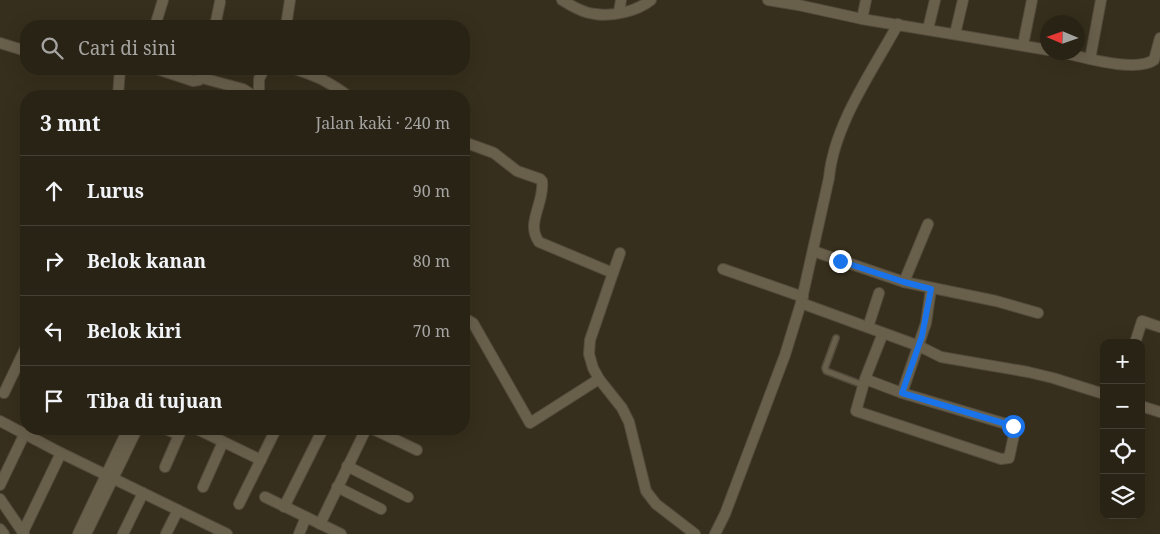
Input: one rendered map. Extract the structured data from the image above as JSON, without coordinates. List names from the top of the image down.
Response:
{
  "north": "left",
  "page": {
    "search": "Cari di sini",
    "heading": ["3 mnt", "Jalan kaki · 240 m"],
    "list": [
      ["Lurus", "90 m"],
      ["Belok kanan", "80 m"],
      ["Belok kiri", "70 m"],
      "Tiba di tujuan"
    ],
    "map_buttons": ["+", "−"]
  }
}
